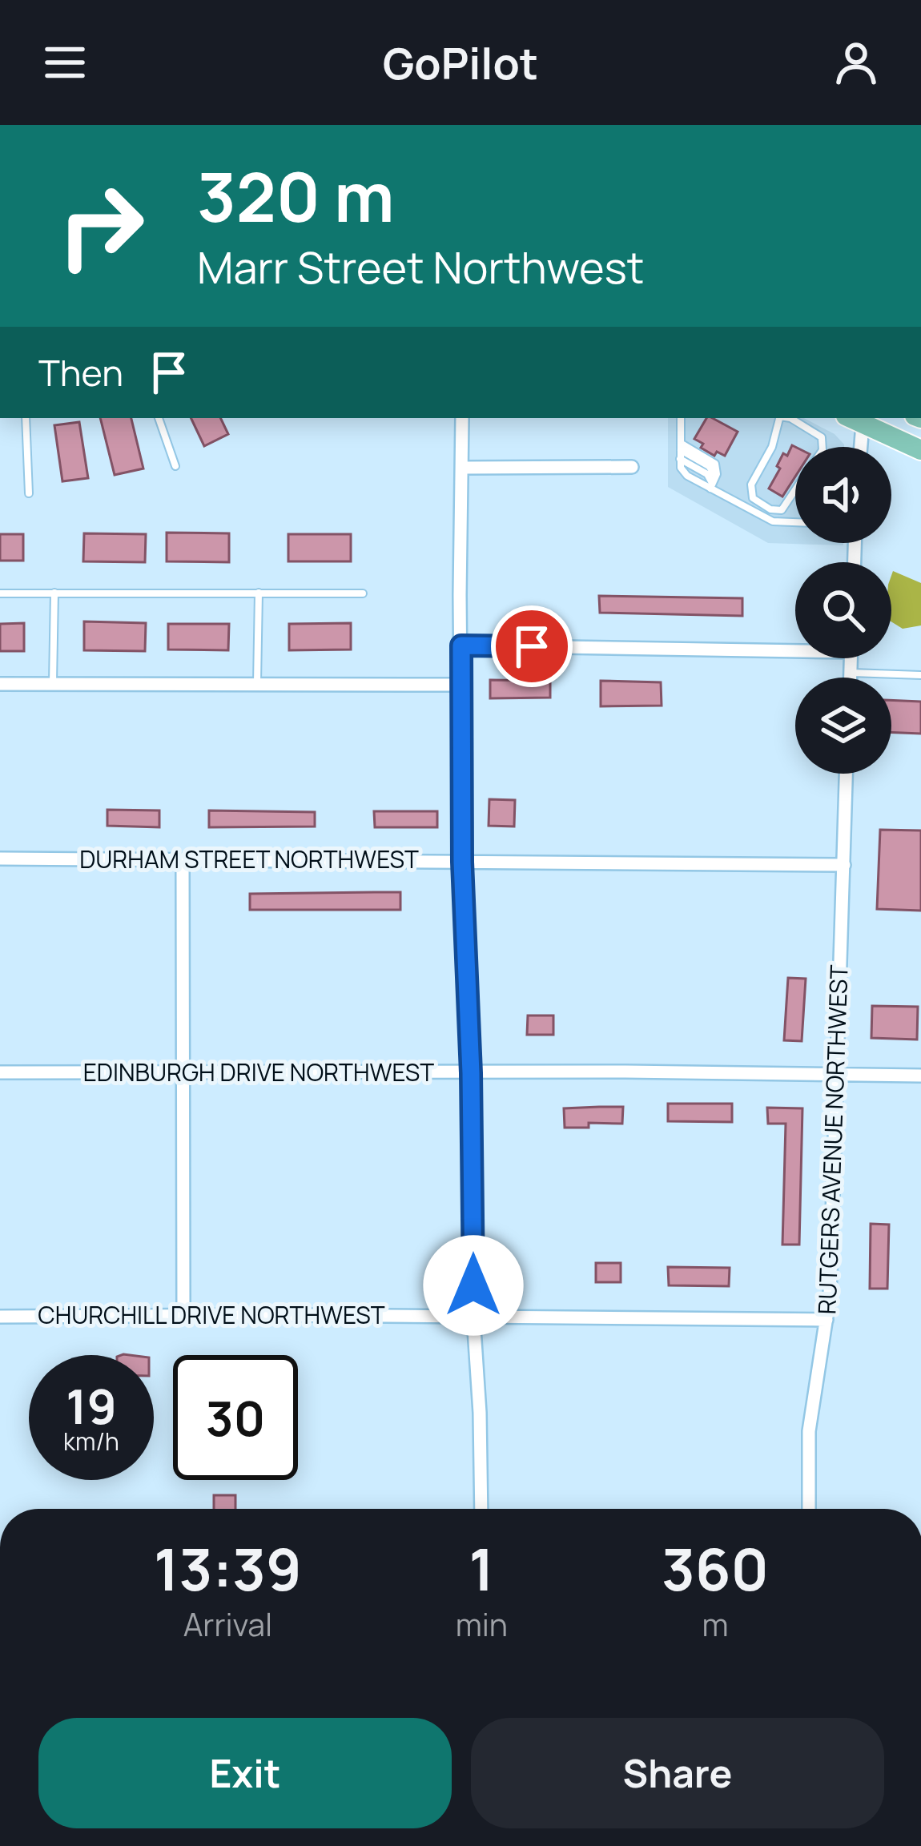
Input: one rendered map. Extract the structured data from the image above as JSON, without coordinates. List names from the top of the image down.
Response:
{
  "streets": {
    "street": [
      "DURHAM STREET NORTHWEST",
      "EDINBURGH DRIVE NORTHWEST",
      "RUTGERS AVENUE NORTHWEST",
      "CHURCHILL DRIVE NORTHWEST"
    ]
  },
  "crossings": [
    ["DURHAM STREET NORTHWEST", "RUTGERS AVENUE NORTHWEST"],
    ["EDINBURGH DRIVE NORTHWEST", "RUTGERS AVENUE NORTHWEST"],
    ["RUTGERS AVENUE NORTHWEST", "CHURCHILL DRIVE NORTHWEST"]
  ],
  "page": {
    "header": "GoPilot",
    "turn": ["320 m", "Marr Street Northwest"],
    "then": "Then",
    "speed": "19 km/h",
    "limit": "30",
    "eta": [
      "13:39",
      "Arrival",
      "1",
      "min",
      "360",
      "m"
    ],
    "buttons": ["Exit", "Share"]
  }
}
